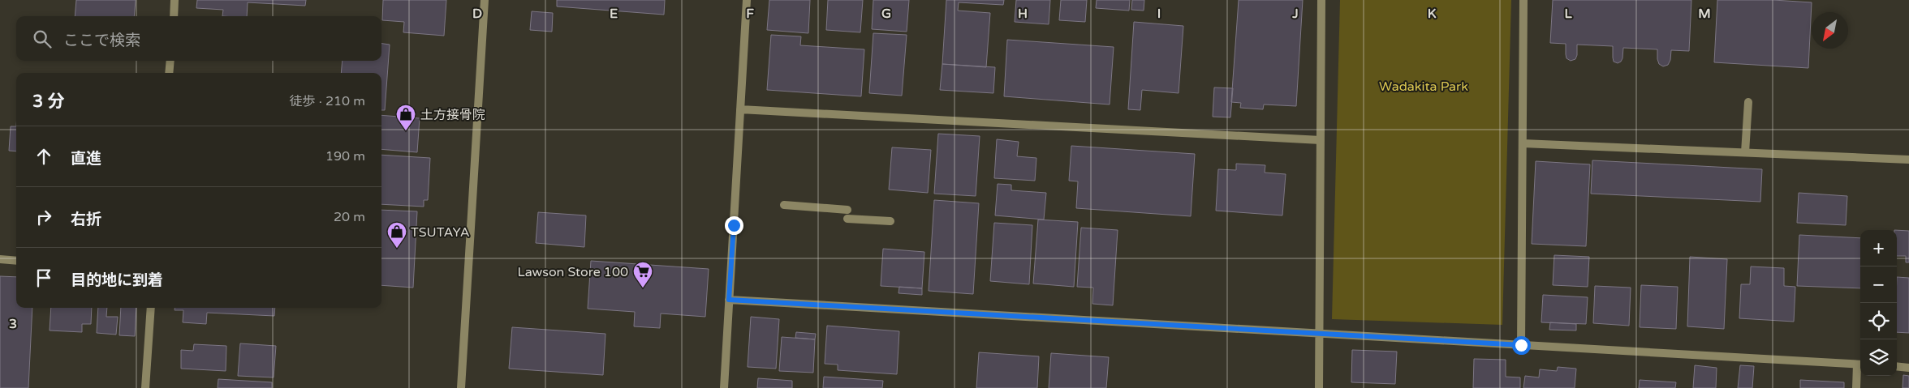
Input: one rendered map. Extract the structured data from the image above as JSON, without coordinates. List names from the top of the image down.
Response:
{
  "parks": ["Wadakita Park"],
  "places": {
    "shop": ["土方接骨院", "TSUTAYA"],
    "supermarket": ["Lawson Store 100"]
  },
  "north": "bottom left",
  "page": {
    "search": "ここで検索",
    "heading": ["3 分", "徒歩 · 210 m"],
    "list": [
      ["直進", "190 m"],
      ["右折", "20 m"],
      "目的地に到着"
    ],
    "map_buttons": ["+", "−"]
  },
  "grid": {
    "columns": [
      "D",
      "E",
      "F",
      "G",
      "H",
      "I",
      "J",
      "K",
      "L",
      "M"
    ],
    "rows": ["3"]
  }
}
